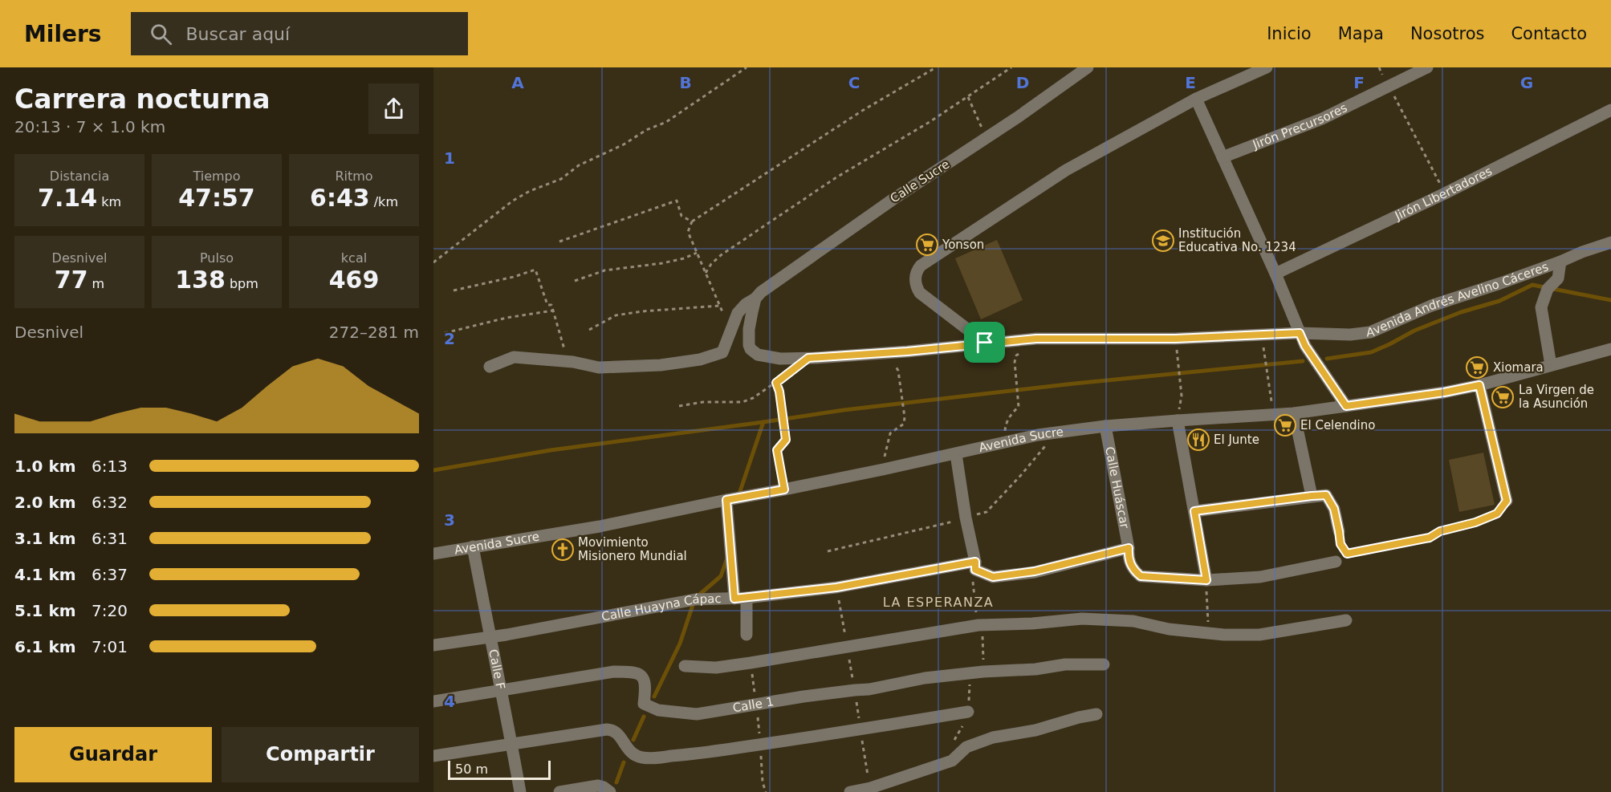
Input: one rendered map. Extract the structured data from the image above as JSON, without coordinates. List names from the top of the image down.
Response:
{
  "streets": {
    "street": [
      "Jirón Precursores",
      "Calle Sucre",
      "Jirón Libertadores",
      "Avenida Andrés Avelino Cáceres",
      "Avenida Sucre",
      "Calle Huáscar",
      "Calle Huayna Cápac",
      "Calle F",
      "Calle 1"
    ]
  },
  "crossings": [
    ["Calle Sucre", "Avenida Andrés Avelino Cáceres"],
    ["Avenida Sucre", "Calle Huáscar"],
    ["Avenida Sucre", "Calle F"],
    ["Calle Huayna Cápac", "Calle F"],
    ["Calle F", "Calle 1"]
  ],
  "districts": ["LA ESPERANZA"],
  "places": {
    "school or university": ["Institución Educativa No. 1234"],
    "supermarket": [
      "Yonson",
      "Xiomara",
      "La Virgen de la Asunción",
      "El Celendino"
    ],
    "restaurant": ["El Junte"],
    "church": ["Movimiento Misionero Mundial"]
  },
  "scale_bar": "50 m",
  "page": {
    "header": "Milers",
    "search": "Buscar aquí",
    "nav": [
      "Inicio",
      "Mapa",
      "Nosotros",
      "Contacto"
    ],
    "heading": ["Carrera nocturna", "20:13 · 7 × 1.0 km"],
    "stats": [
      ["Distancia", "7.14 km"],
      ["Tiempo", "47:57"],
      ["Ritmo", "6:43 /km"],
      ["Desnivel", "77 m"],
      ["Pulso", "138 bpm"],
      ["kcal", "469"]
    ],
    "chart": ["Desnivel", "272–281 m"],
    "list": [
      {
        "name": "1.0 km",
        "note": "6:13"
      },
      {
        "name": "2.0 km",
        "note": "6:32"
      },
      {
        "name": "3.1 km",
        "note": "6:31"
      },
      {
        "name": "4.1 km",
        "note": "6:37"
      },
      {
        "name": "5.1 km",
        "note": "7:20"
      },
      {
        "name": "6.1 km",
        "note": "7:01"
      }
    ],
    "buttons": ["Guardar", "Compartir"],
    "scale": "50 m"
  },
  "grid": {
    "columns": [
      "A",
      "B",
      "C",
      "D",
      "E",
      "F",
      "G"
    ],
    "rows": [
      "1",
      "2",
      "3",
      "4"
    ]
  }
}
